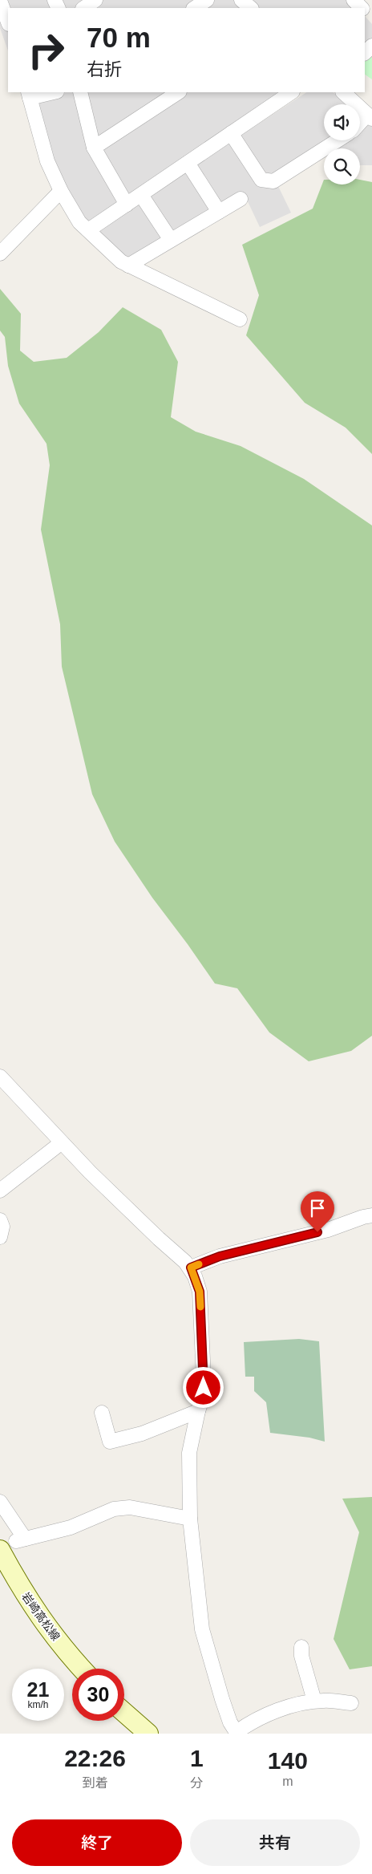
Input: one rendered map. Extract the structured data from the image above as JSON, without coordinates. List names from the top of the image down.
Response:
{
  "streets": {
    "main road": ["岩崎高松線"]
  },
  "page": {
    "turn": ["70 m", "右折"],
    "speed": "21 km/h",
    "limit": "30",
    "eta": [
      "22:26",
      "到着",
      "1",
      "分",
      "140",
      "m"
    ],
    "buttons": ["終了", "共有"]
  }
}
